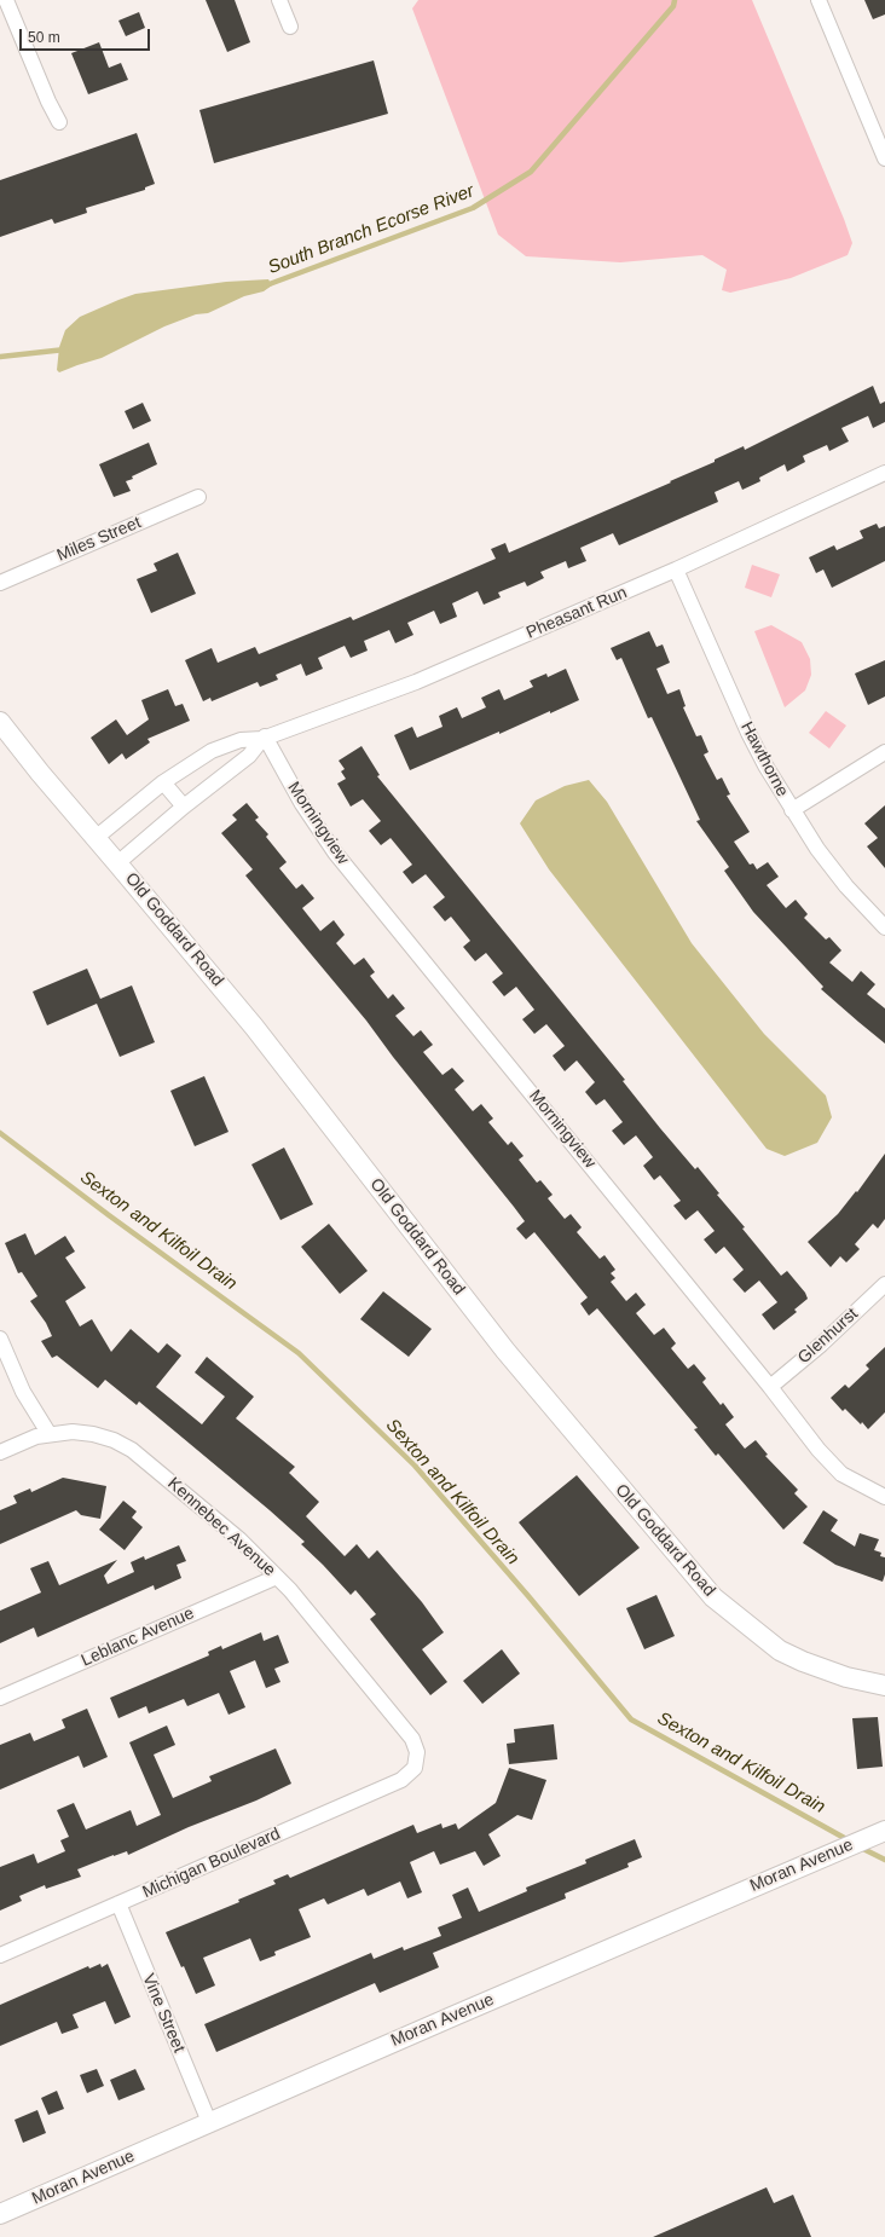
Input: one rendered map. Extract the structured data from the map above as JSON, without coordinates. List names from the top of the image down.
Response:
{
  "streets": {
    "street": [
      "Miles Street",
      "Pheasant Run",
      "Hawthorne",
      "Morningview",
      "Old Goddard Road",
      "Glenhurst",
      "Kennebec Avenue",
      "Leblanc Avenue",
      "Michigan Boulevard",
      "Moran Avenue",
      "Vine Street"
    ]
  },
  "crossings": [
    ["Pheasant Run", "Hawthorne"],
    ["Pheasant Run", "Morningview"],
    ["Pheasant Run", "Old Goddard Road"],
    ["Morningview", "Glenhurst"],
    ["Kennebec Avenue", "Leblanc Avenue"],
    ["Kennebec Avenue", "Michigan Boulevard"],
    ["Michigan Boulevard", "Vine Street"],
    ["Moran Avenue", "Vine Street"]
  ],
  "water": ["South Branch Ecorse River", "Sexton and Kilfoil Drain"],
  "scale_bar": "50 m"
}
